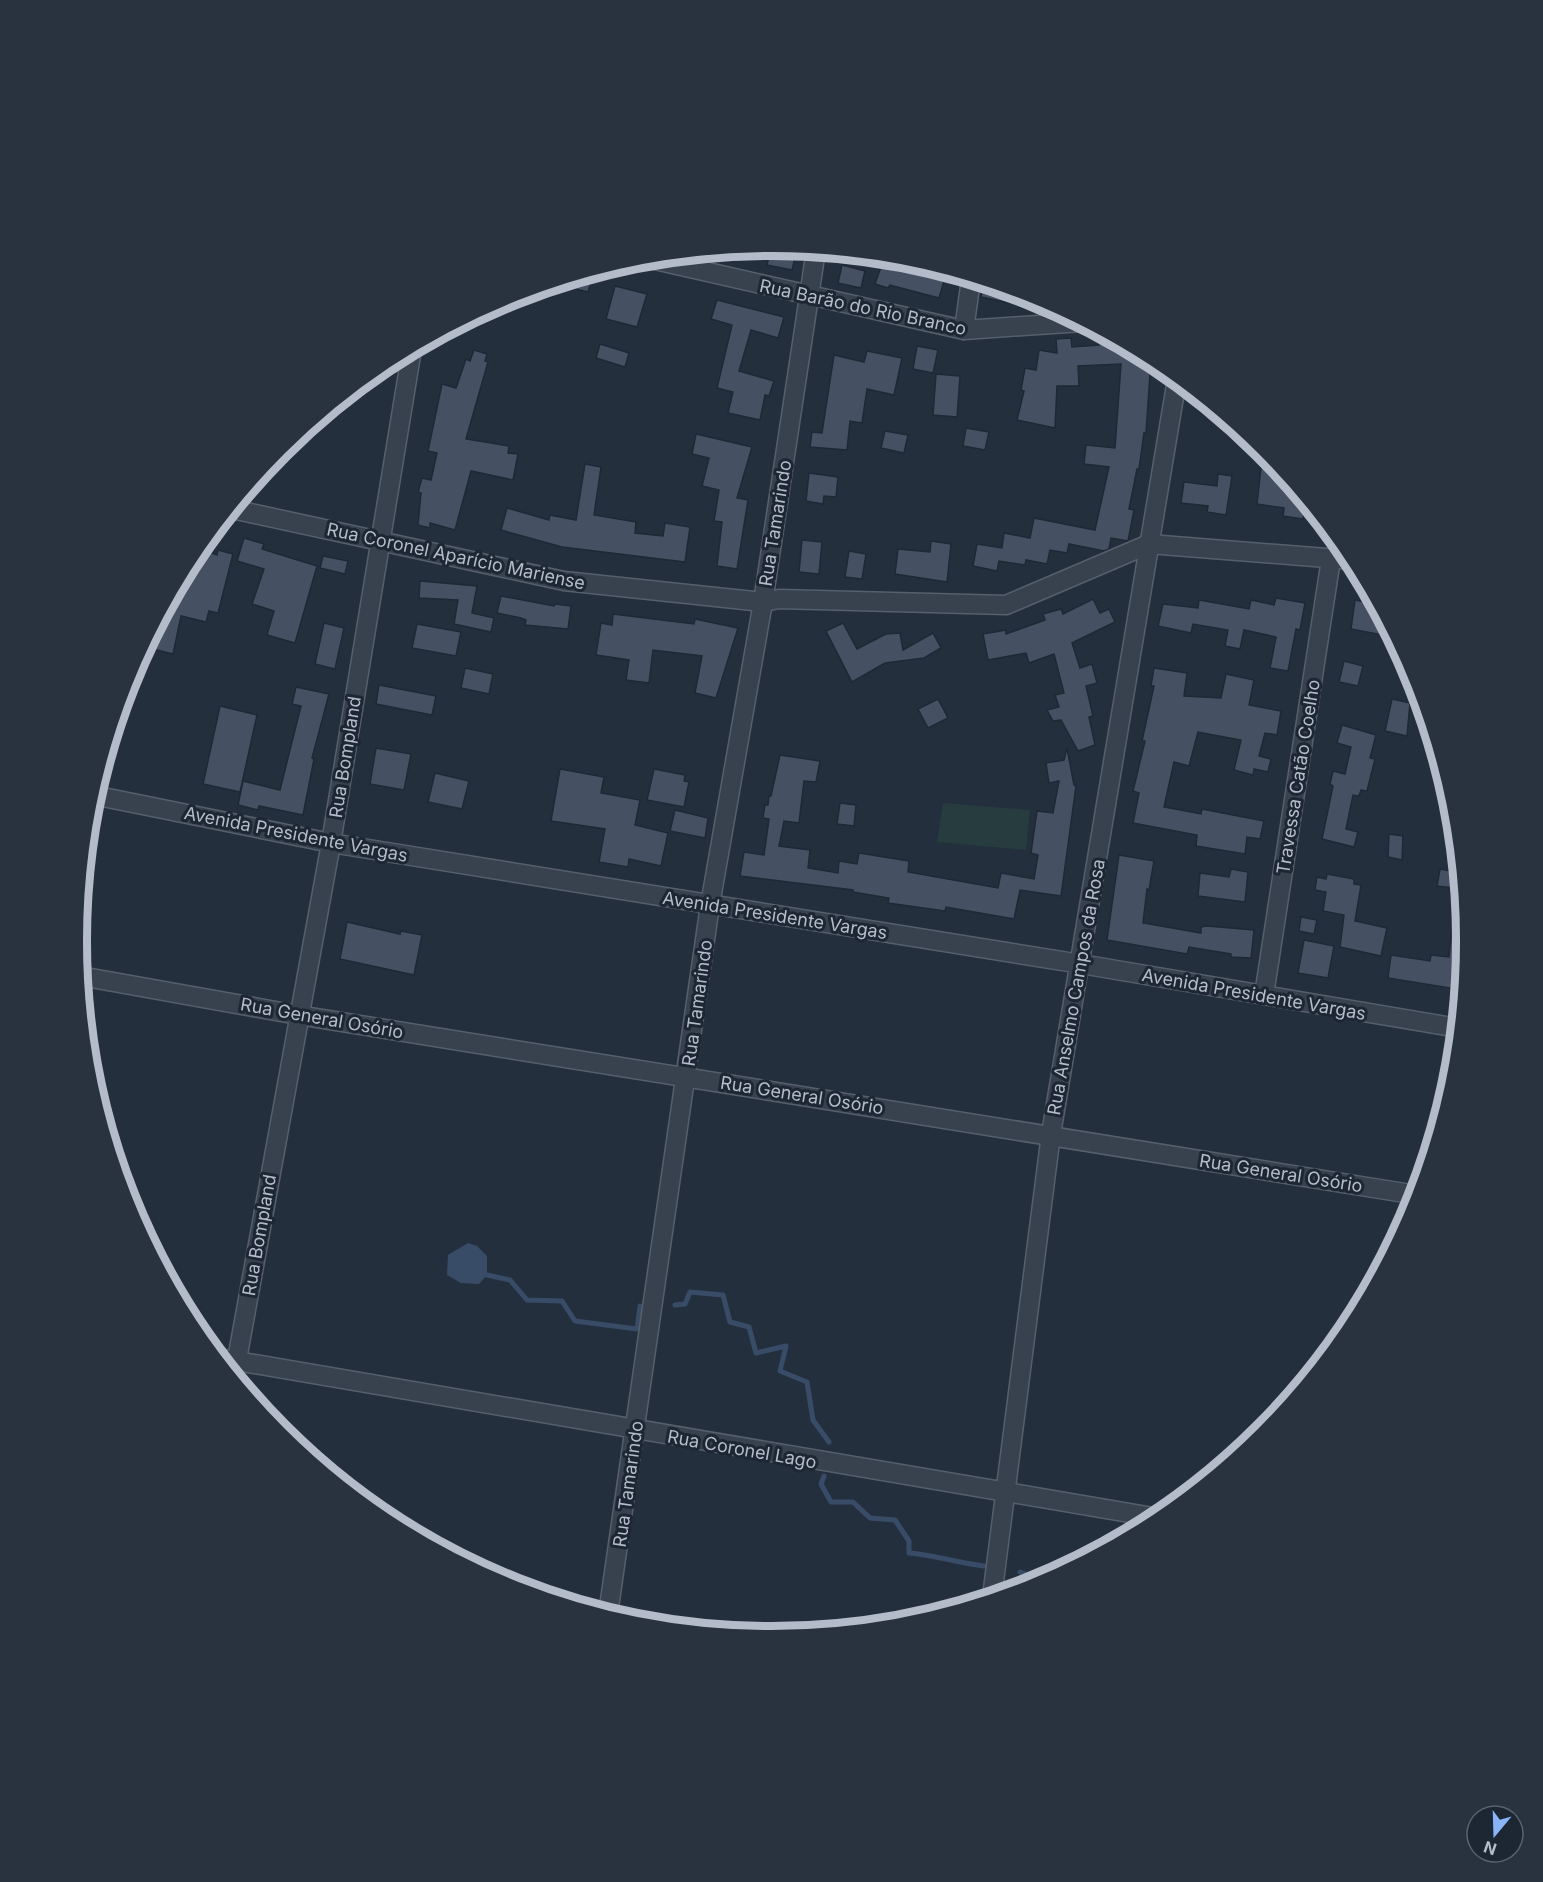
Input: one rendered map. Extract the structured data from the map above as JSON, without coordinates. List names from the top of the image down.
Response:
{
  "streets": {
    "street": [
      "Rua Barão do Rio Branco",
      "Rua Tamarindo",
      "Rua Coronel Aparício Mariense",
      "Rua Bompland",
      "Travessa Catão Coelho",
      "Avenida Presidente Vargas",
      "Rua Anselmo Campos da Rosa",
      "Rua General Osório",
      "Rua Coronel Lago"
    ]
  },
  "crossings": [
    ["Rua Barão do Rio Branco", "Rua Tamarindo"],
    ["Rua Tamarindo", "Rua Coronel Aparício Mariense"],
    ["Rua Tamarindo", "Avenida Presidente Vargas"],
    ["Rua Tamarindo", "Rua General Osório"],
    ["Rua Tamarindo", "Rua Coronel Lago"],
    ["Rua Coronel Aparício Mariense", "Rua Bompland"],
    ["Rua Coronel Aparício Mariense", "Travessa Catão Coelho"],
    ["Rua Coronel Aparício Mariense", "Rua Anselmo Campos da Rosa"],
    ["Rua Bompland", "Avenida Presidente Vargas"],
    ["Rua Bompland", "Rua General Osório"],
    ["Travessa Catão Coelho", "Avenida Presidente Vargas"],
    ["Avenida Presidente Vargas", "Rua Anselmo Campos da Rosa"],
    ["Rua Anselmo Campos da Rosa", "Rua General Osório"],
    ["Rua Anselmo Campos da Rosa", "Rua Coronel Lago"]
  ],
  "north": "bottom"
}
